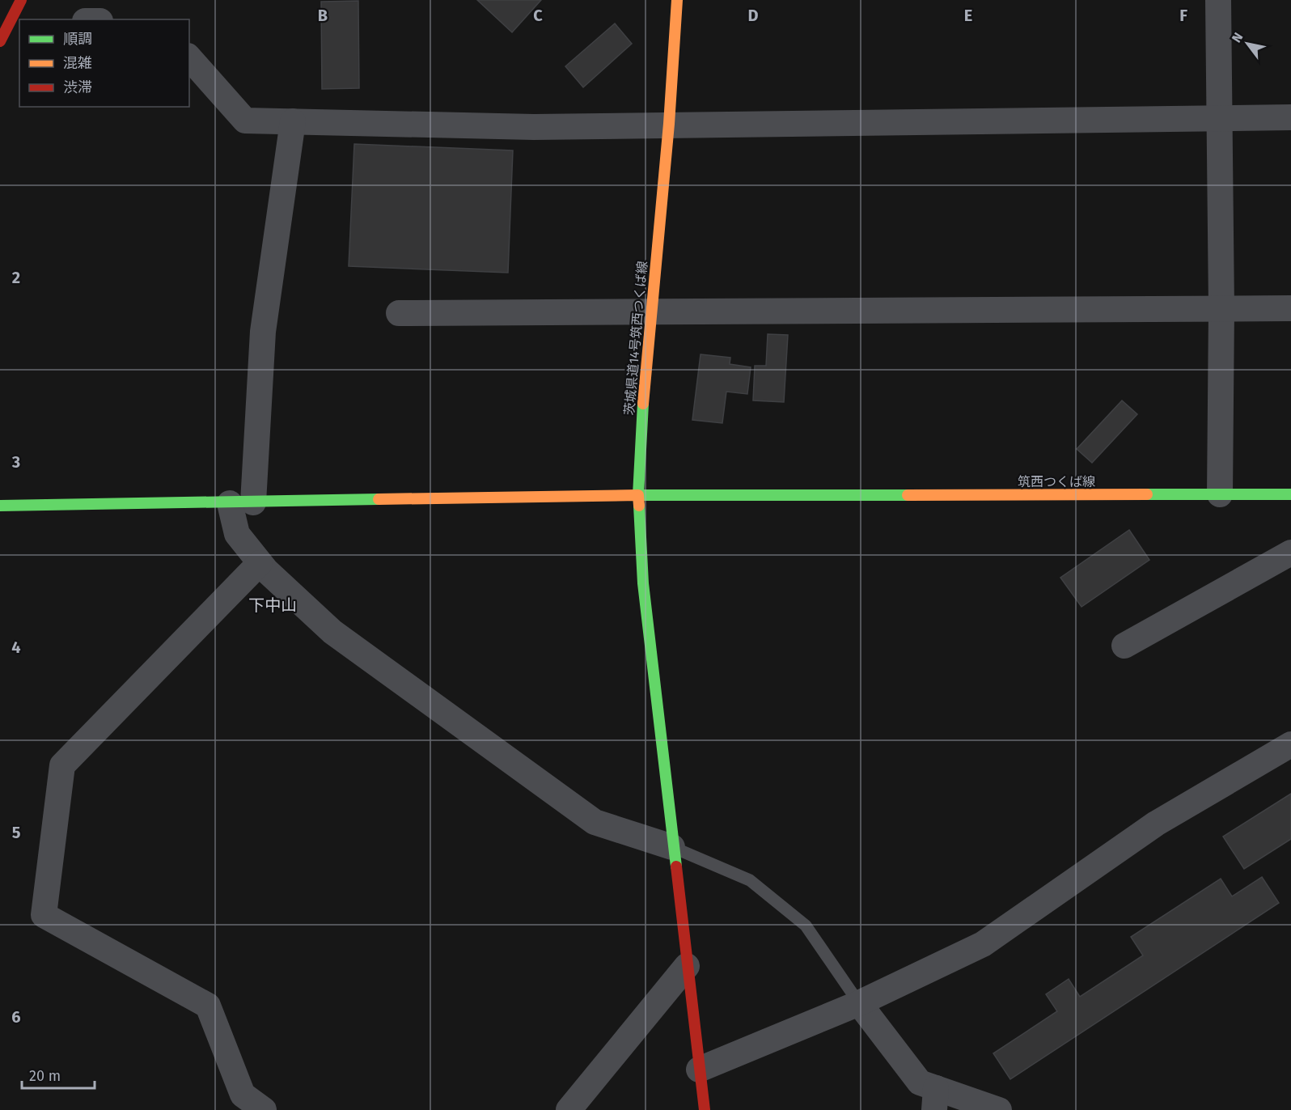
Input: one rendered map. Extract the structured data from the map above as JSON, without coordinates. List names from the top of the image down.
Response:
{
  "streets": {
    "street": ["茨城県道14号筑西つくば線", "筑西つくば線"]
  },
  "crossings": [
    ["茨城県道14号筑西つくば線", "筑西つくば線"]
  ],
  "districts": ["下中山"],
  "legend": ["順調", "混雑", "渋滞"],
  "scale_bar": "20 m",
  "north": "top left",
  "grid": {
    "columns": [
      "B",
      "C",
      "D",
      "E",
      "F"
    ],
    "rows": [
      "2",
      "3",
      "4",
      "5",
      "6"
    ]
  }
}
